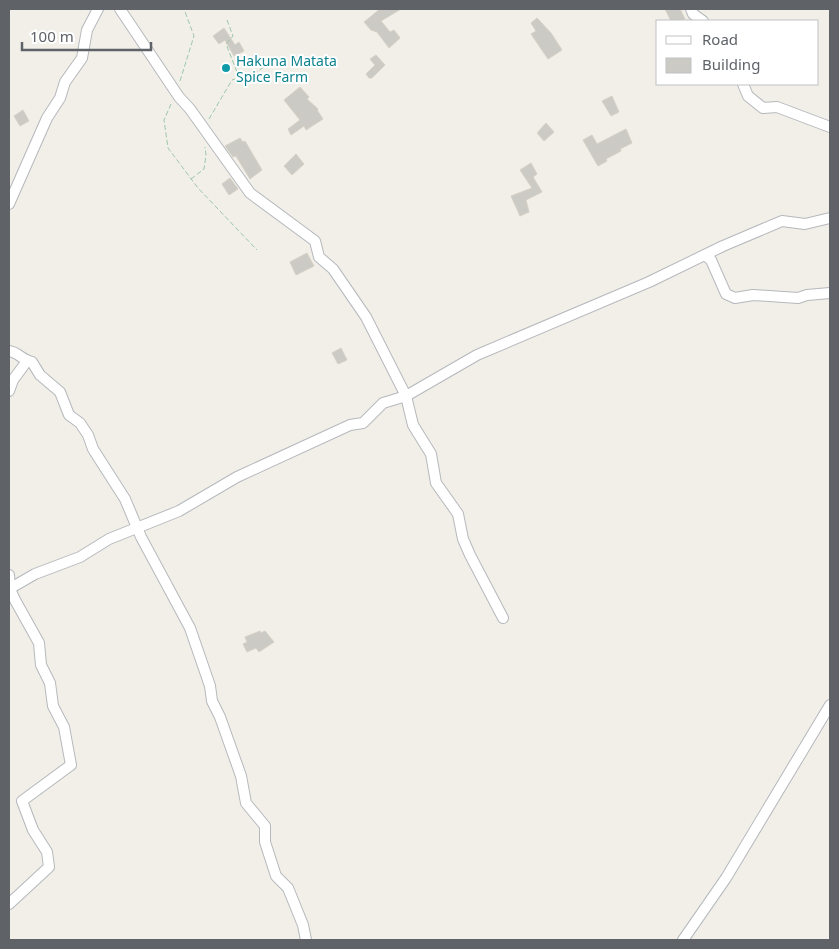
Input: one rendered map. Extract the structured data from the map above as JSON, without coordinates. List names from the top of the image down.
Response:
{
  "places": ["Hakuna Matata Spice Farm"],
  "legend": ["Road", "Building"],
  "scale_bar": "100 m"
}
